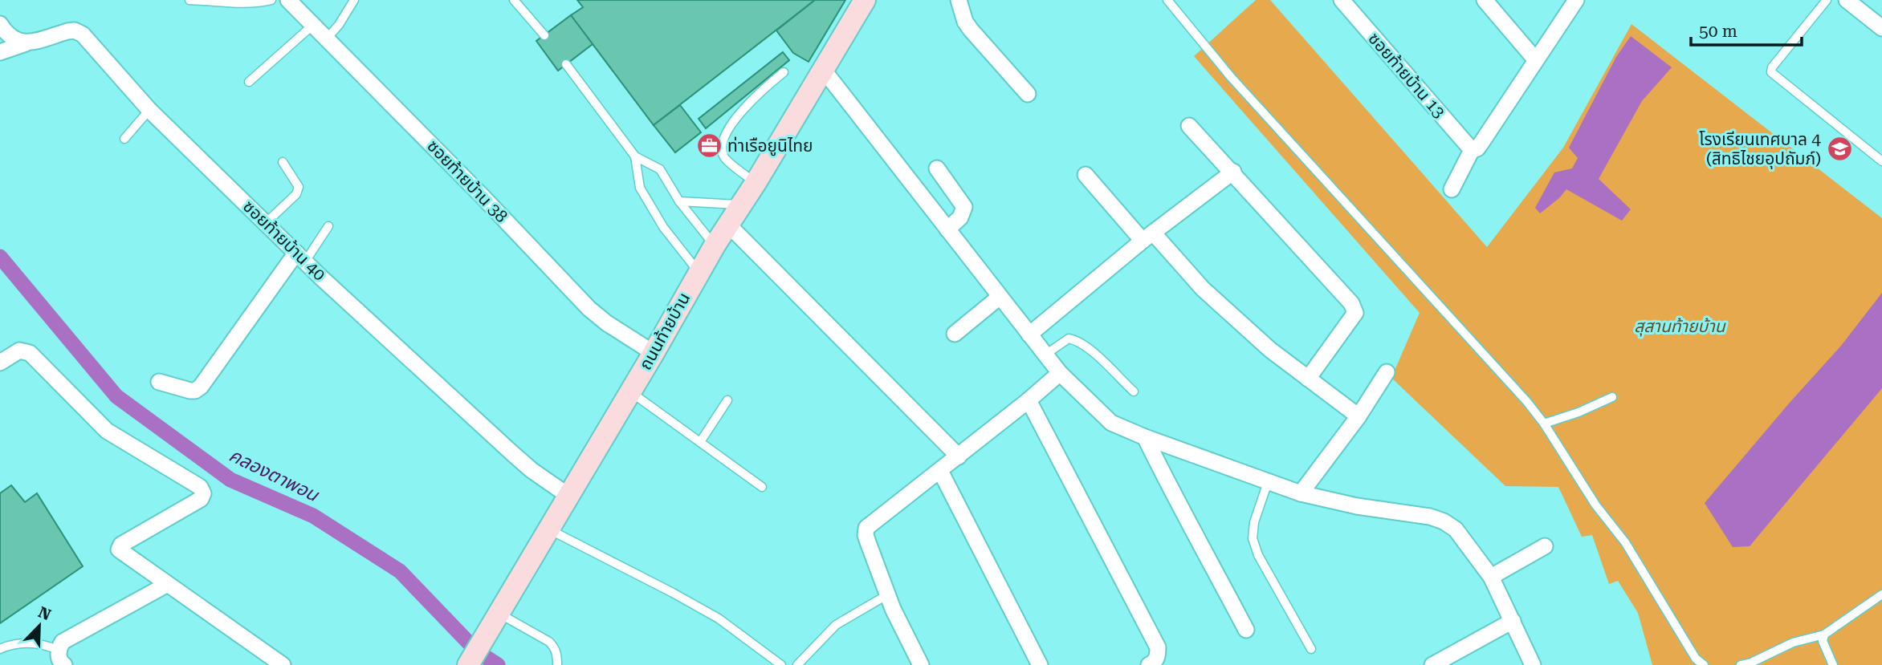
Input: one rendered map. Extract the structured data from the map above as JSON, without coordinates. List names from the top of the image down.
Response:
{
  "streets": {
    "street": [
      "ซอยท้ายบ้าน 13",
      "ซอยท้ายบ้าน 38",
      "ซอยท้ายบ้าน 40",
      "ถนนท้ายบ้าน"
    ]
  },
  "crossings": [
    ["ซอยท้ายบ้าน 38", "ถนนท้ายบ้าน"],
    ["ซอยท้ายบ้าน 40", "ถนนท้ายบ้าน"]
  ],
  "water": ["คลองตาพอน"],
  "parks": ["สุสานท้ายบ้าน"],
  "places": {
    "office": ["ท่าเรือยูนิไทย"],
    "school or university": ["โรงเรียนเทศบาล 4 (สิทธิไชยอุปถัมภ์)"]
  },
  "scale_bar": "50 m",
  "north": "top right"
}
